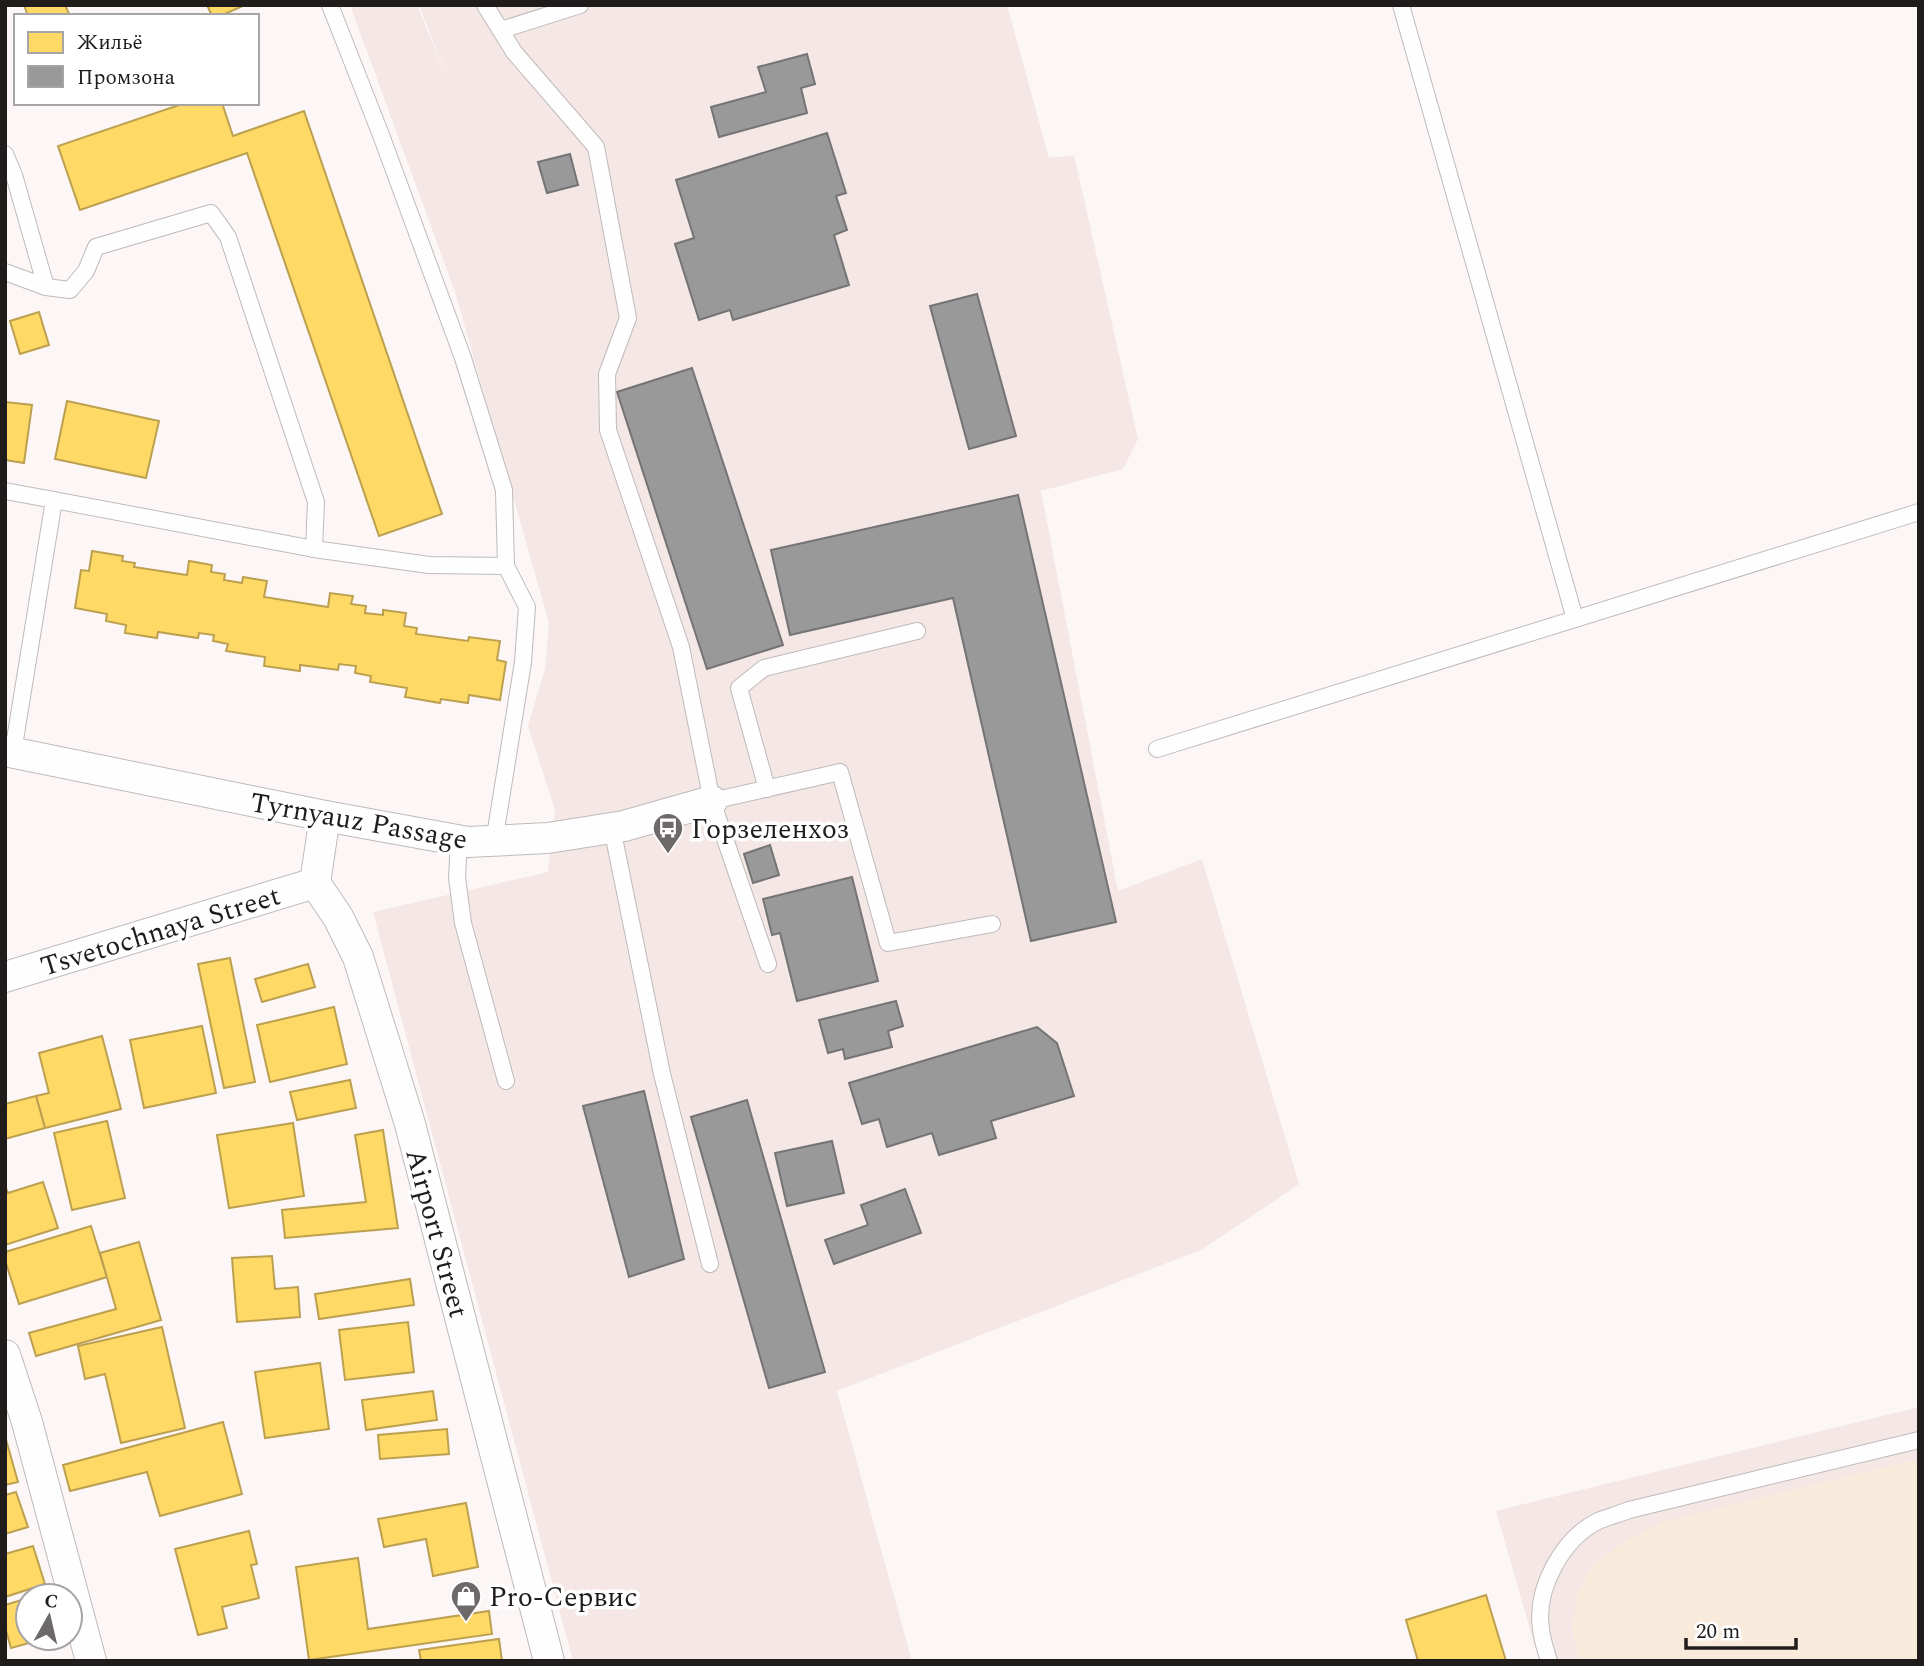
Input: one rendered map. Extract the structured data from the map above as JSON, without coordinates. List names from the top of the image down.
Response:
{
  "streets": {
    "street": ["Tyrnyauz Passage", "Tsvetochnaya Street", "Airport Street"]
  },
  "crossings": [
    ["Tsvetochnaya Street", "Airport Street"]
  ],
  "places": {
    "bus stop": ["Горзеленхоз"],
    "shop": ["Pro-Сервис"]
  },
  "legend": ["Жильё", "Промзона"],
  "scale_bar": "20 m",
  "north": "top"
}
